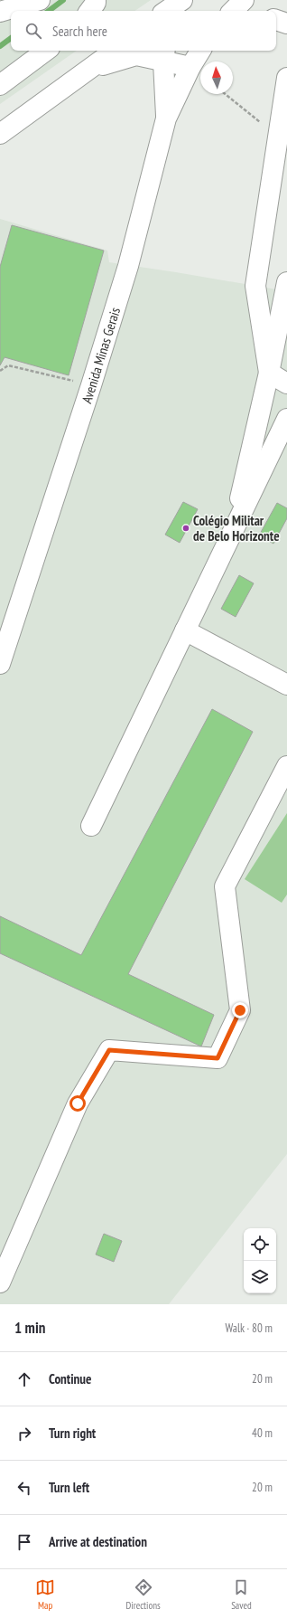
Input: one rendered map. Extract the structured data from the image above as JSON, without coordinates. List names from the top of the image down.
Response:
{
  "streets": {
    "street": ["Avenida Minas Gerais"]
  },
  "places": ["Colégio Militar de Belo Horizonte"],
  "north": "top",
  "page": {
    "search": "Search here",
    "heading": ["1 min", "Walk · 80 m"],
    "list": [
      ["Continue", "20 m"],
      ["Turn right", "40 m"],
      ["Turn left", "20 m"],
      "Arrive at destination"
    ],
    "nav": ["Map", "Directions", "Saved"]
  }
}
